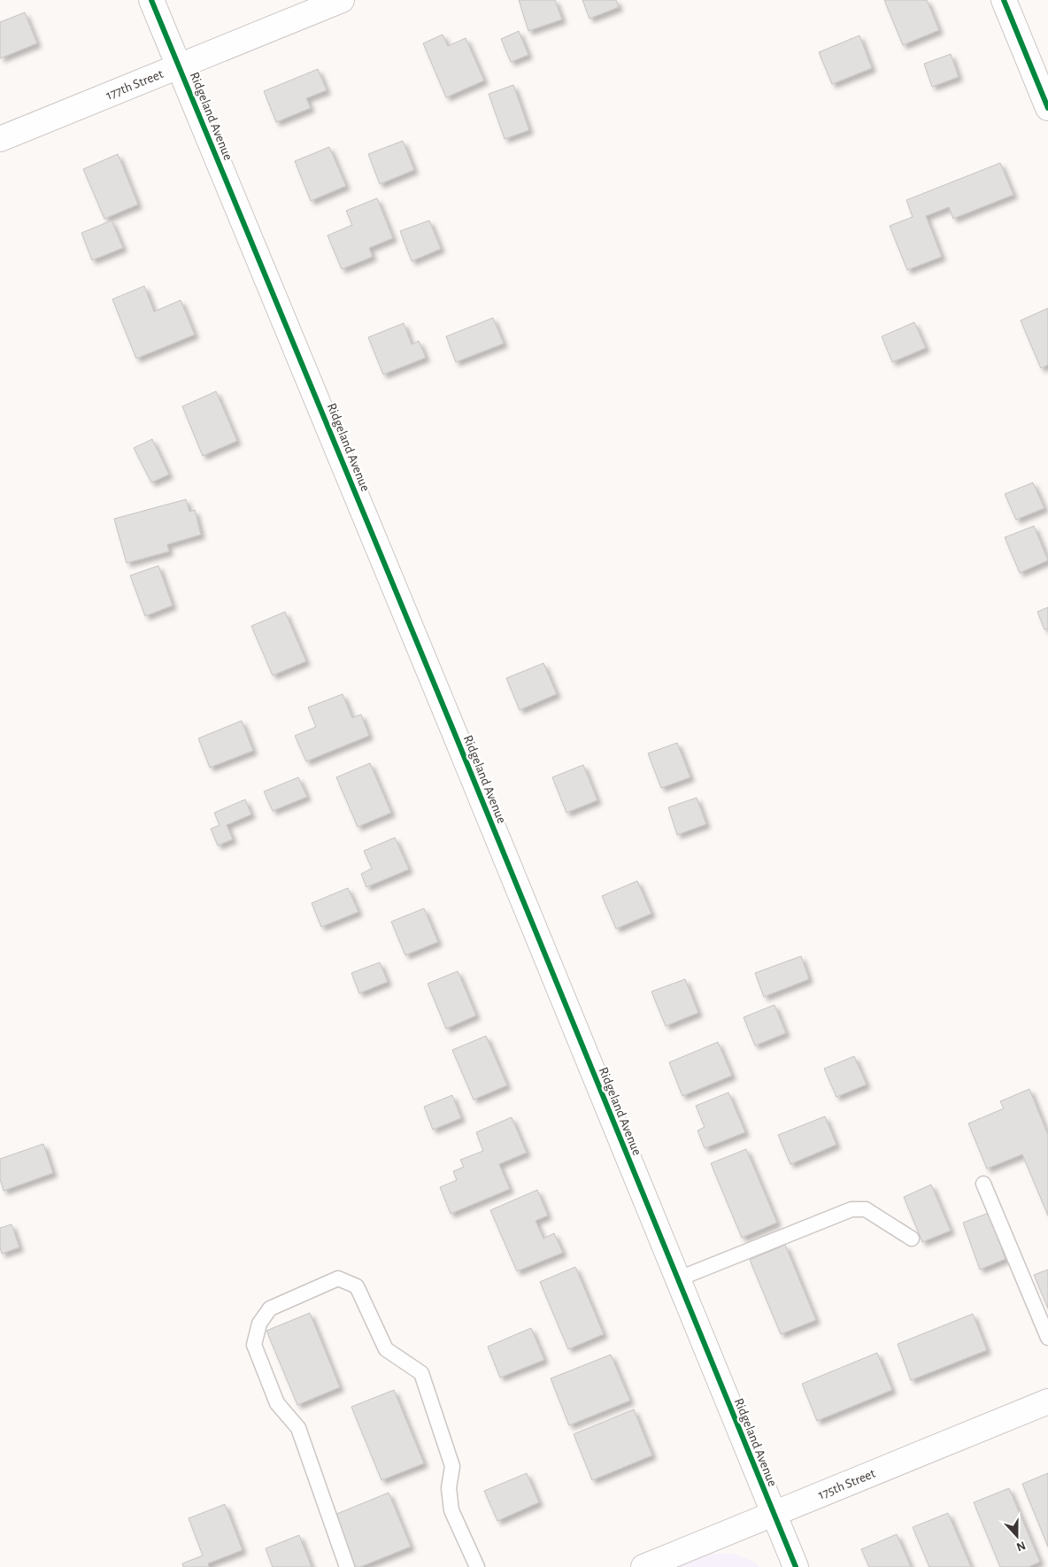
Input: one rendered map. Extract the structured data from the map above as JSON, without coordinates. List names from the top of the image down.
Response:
{
  "streets": {
    "street": ["177th Street", "Ridgeland Avenue", "175th Street"]
  },
  "crossings": [
    ["177th Street", "Ridgeland Avenue"],
    ["Ridgeland Avenue", "175th Street"]
  ],
  "north": "bottom"
}
